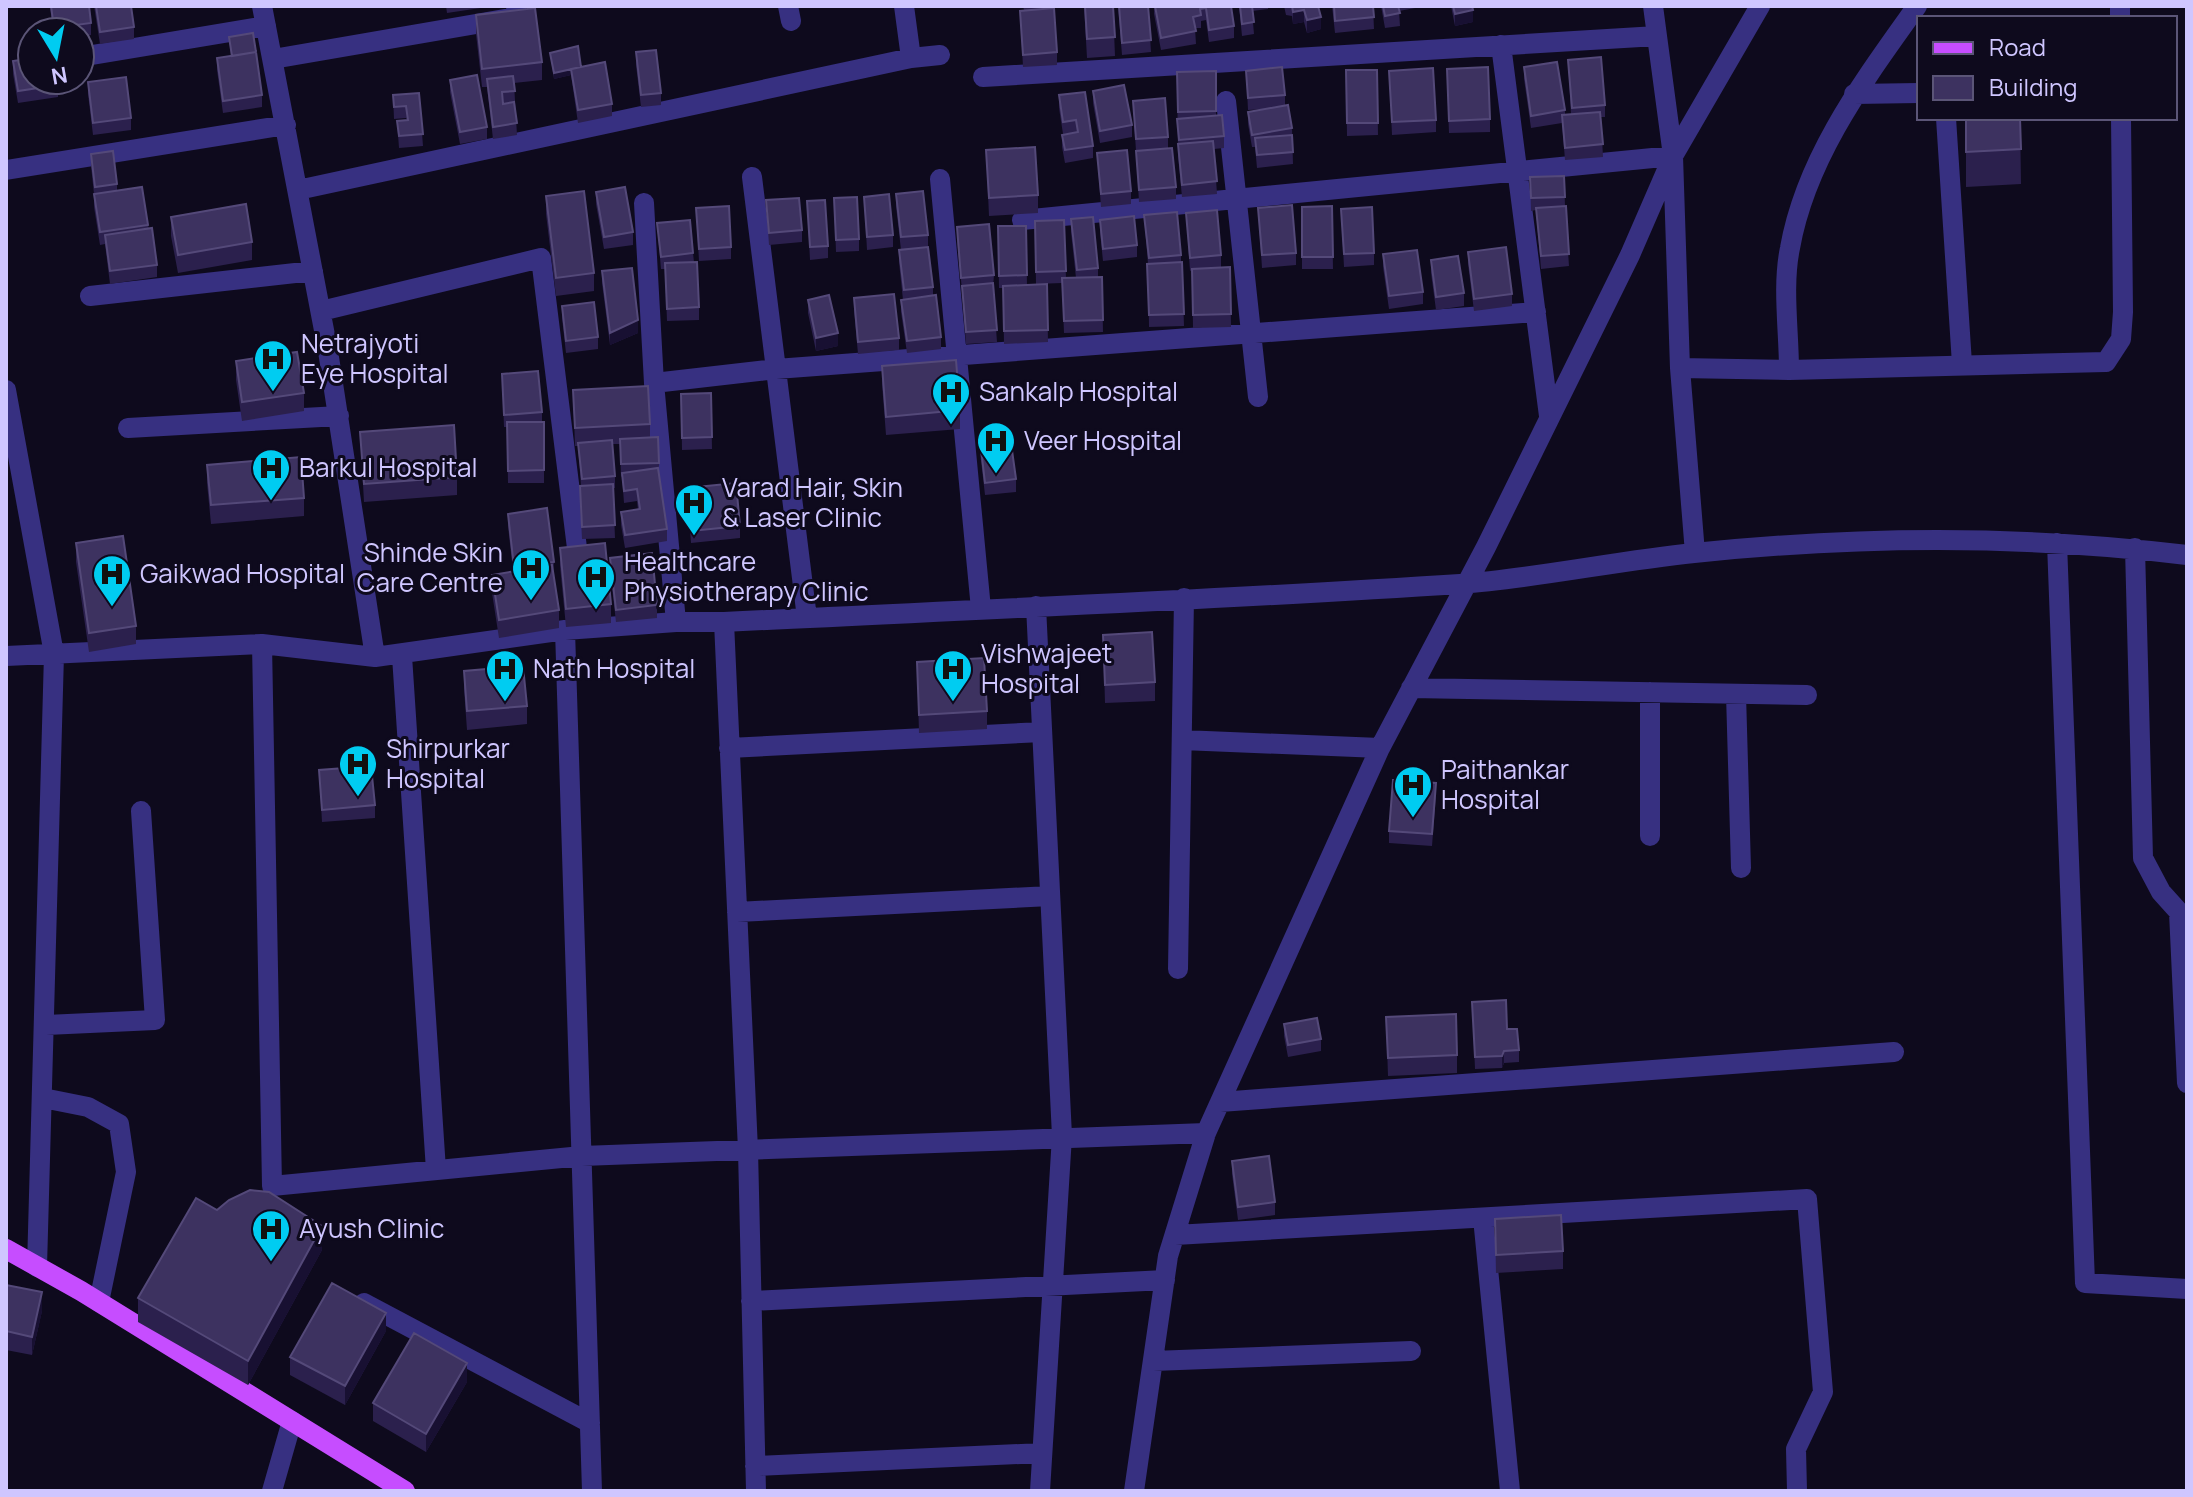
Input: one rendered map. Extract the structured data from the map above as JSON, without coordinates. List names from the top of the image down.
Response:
{
  "places": {
    "hospital": [
      "Netrajyoti Eye Hospital",
      "Sankalp Hospital",
      "Veer Hospital",
      "Barkul Hospital",
      "Varad Hair, Skin & Laser Clinic",
      "Shinde Skin Care Centre",
      "Gaikwad Hospital",
      "Healthcare Physiotherapy Clinic",
      "Nath Hospital",
      "Vishwajeet Hospital",
      "Shirpurkar Hospital",
      "Paithankar Hospital",
      "Ayush Clinic"
    ]
  },
  "legend": ["Road", "Building"],
  "north": "bottom"
}
